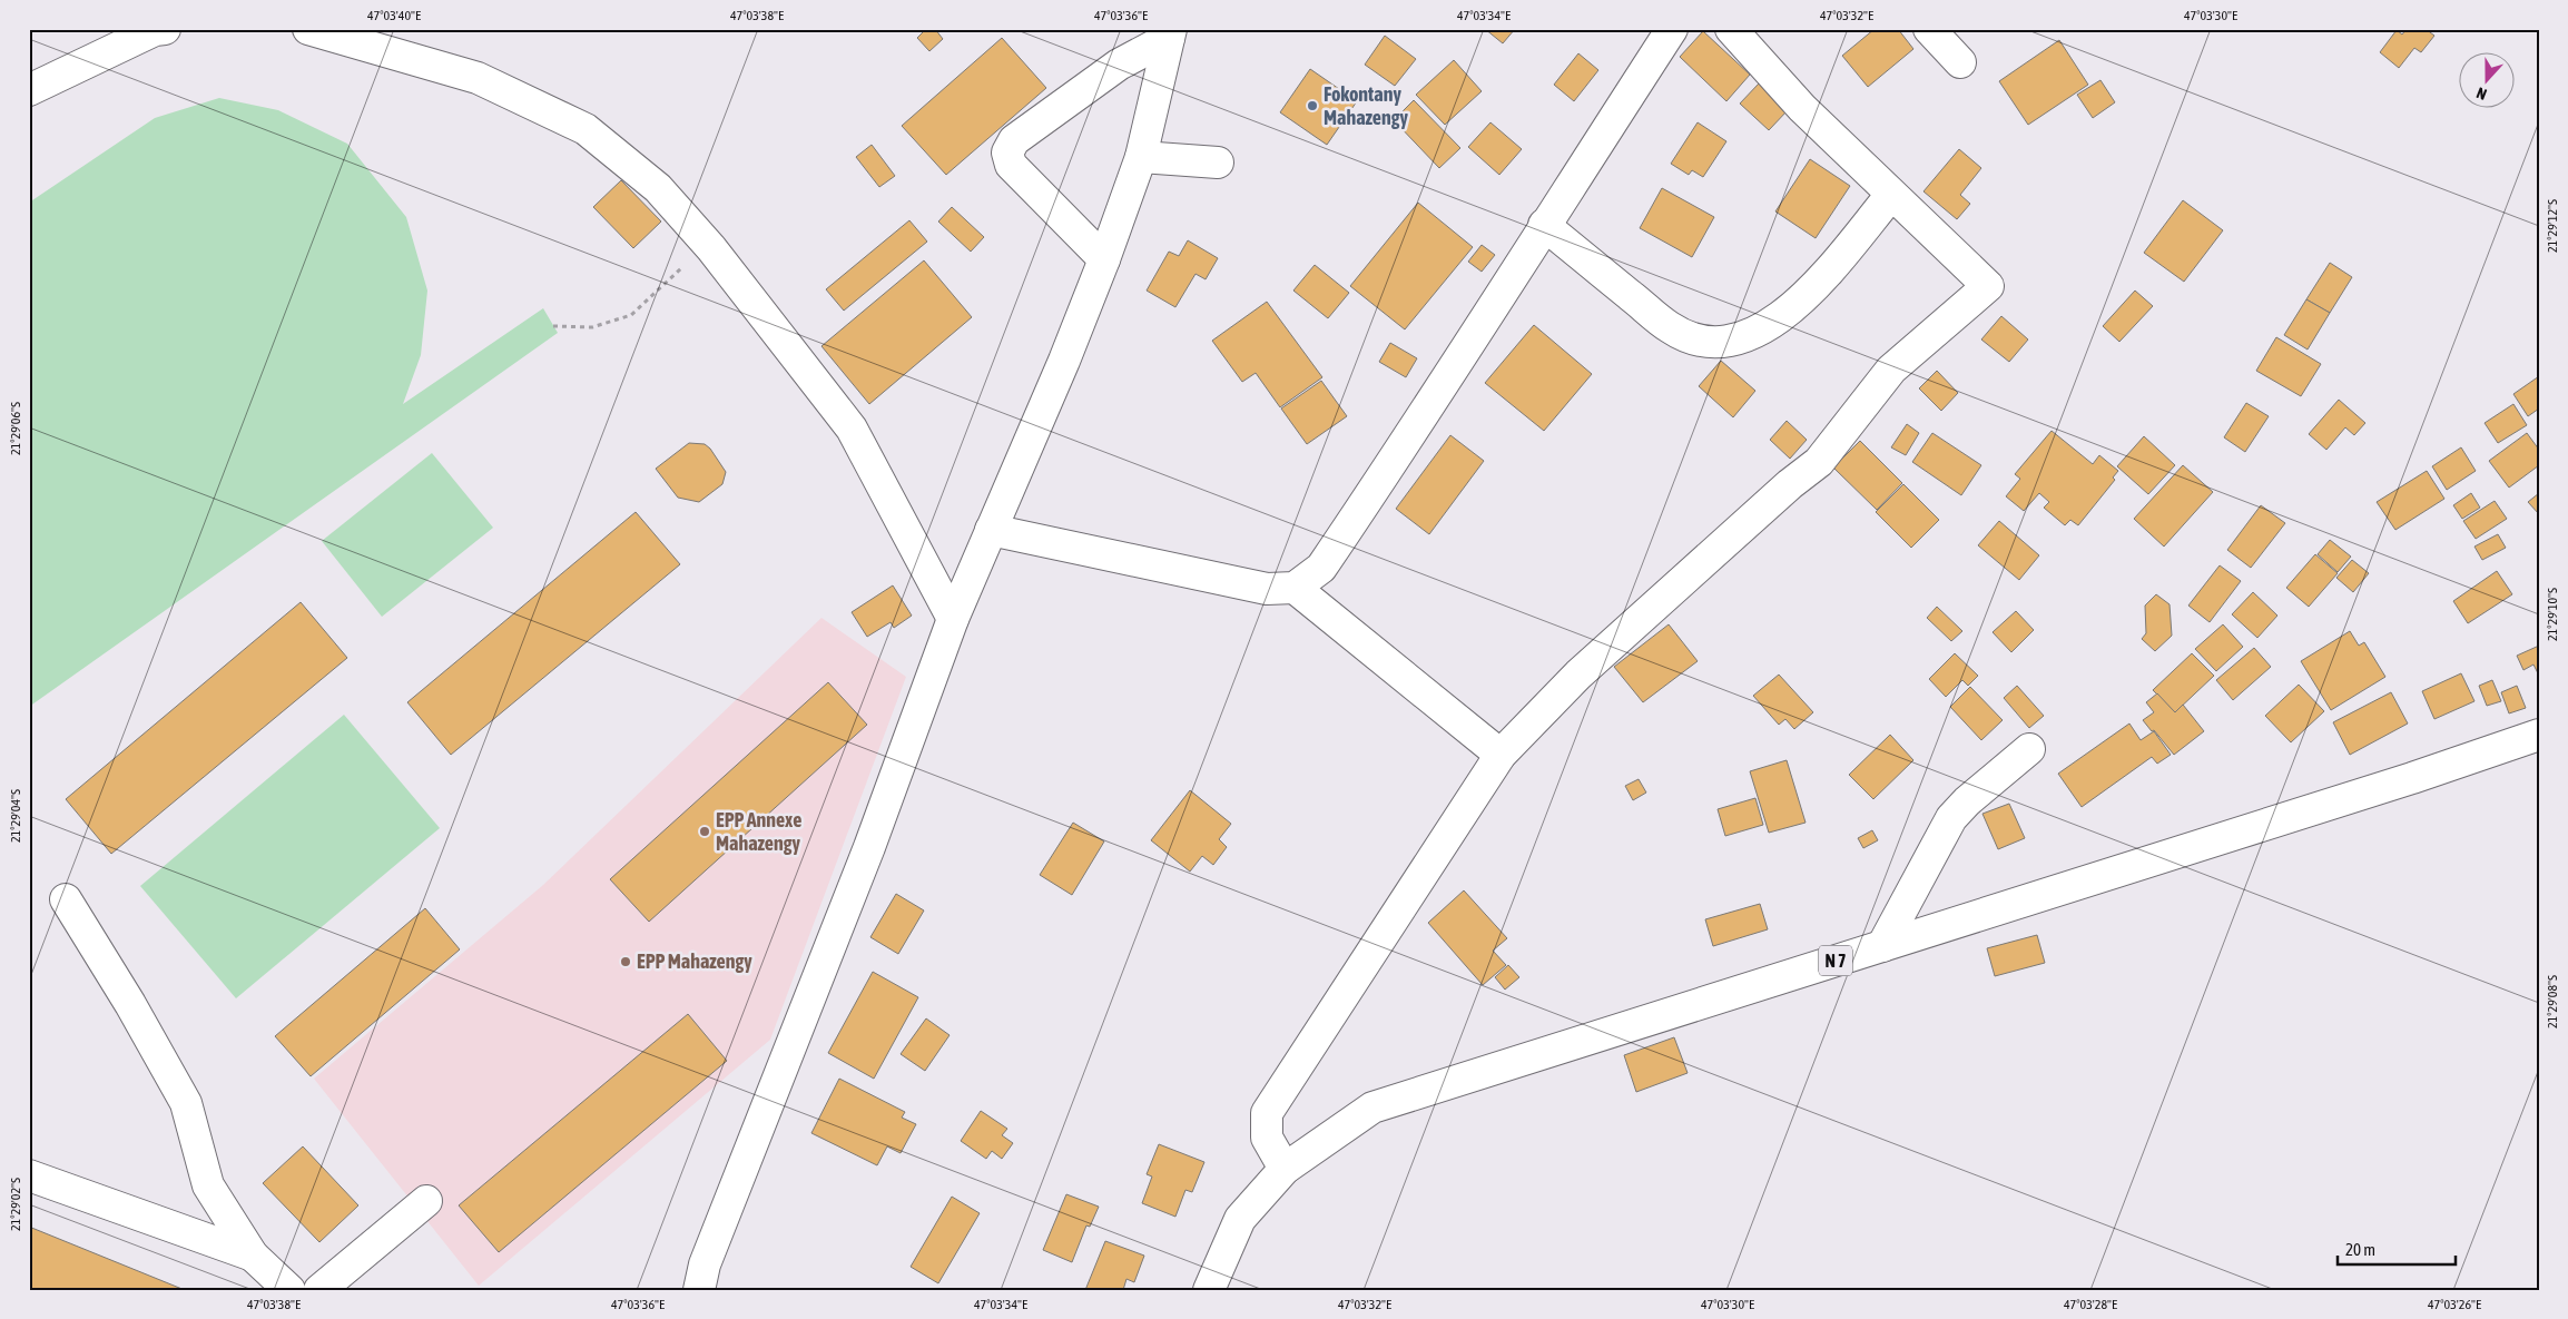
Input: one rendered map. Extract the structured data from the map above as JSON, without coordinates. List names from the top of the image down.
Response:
{
  "streets": {
    "street": ["N 7"]
  },
  "places": ["Fokontany Mahazengy", "EPP Annexe Mahazengy", "EPP Mahazengy"],
  "scale_bar": "20 m",
  "north": "bottom",
  "coordinates": [
    "47°03'40\"E",
    "47°03'38\"E",
    "47°03'36\"E",
    "47°03'34\"E",
    "47°03'32\"E",
    "47°03'30\"E",
    "21°29'12\"S",
    "21°29'06\"S",
    "21°29'10\"S",
    "21°29'04\"S",
    "21°29'08\"S",
    "21°29'02\"S",
    "47°03'28\"E",
    "47°03'26\"E"
  ]
}
